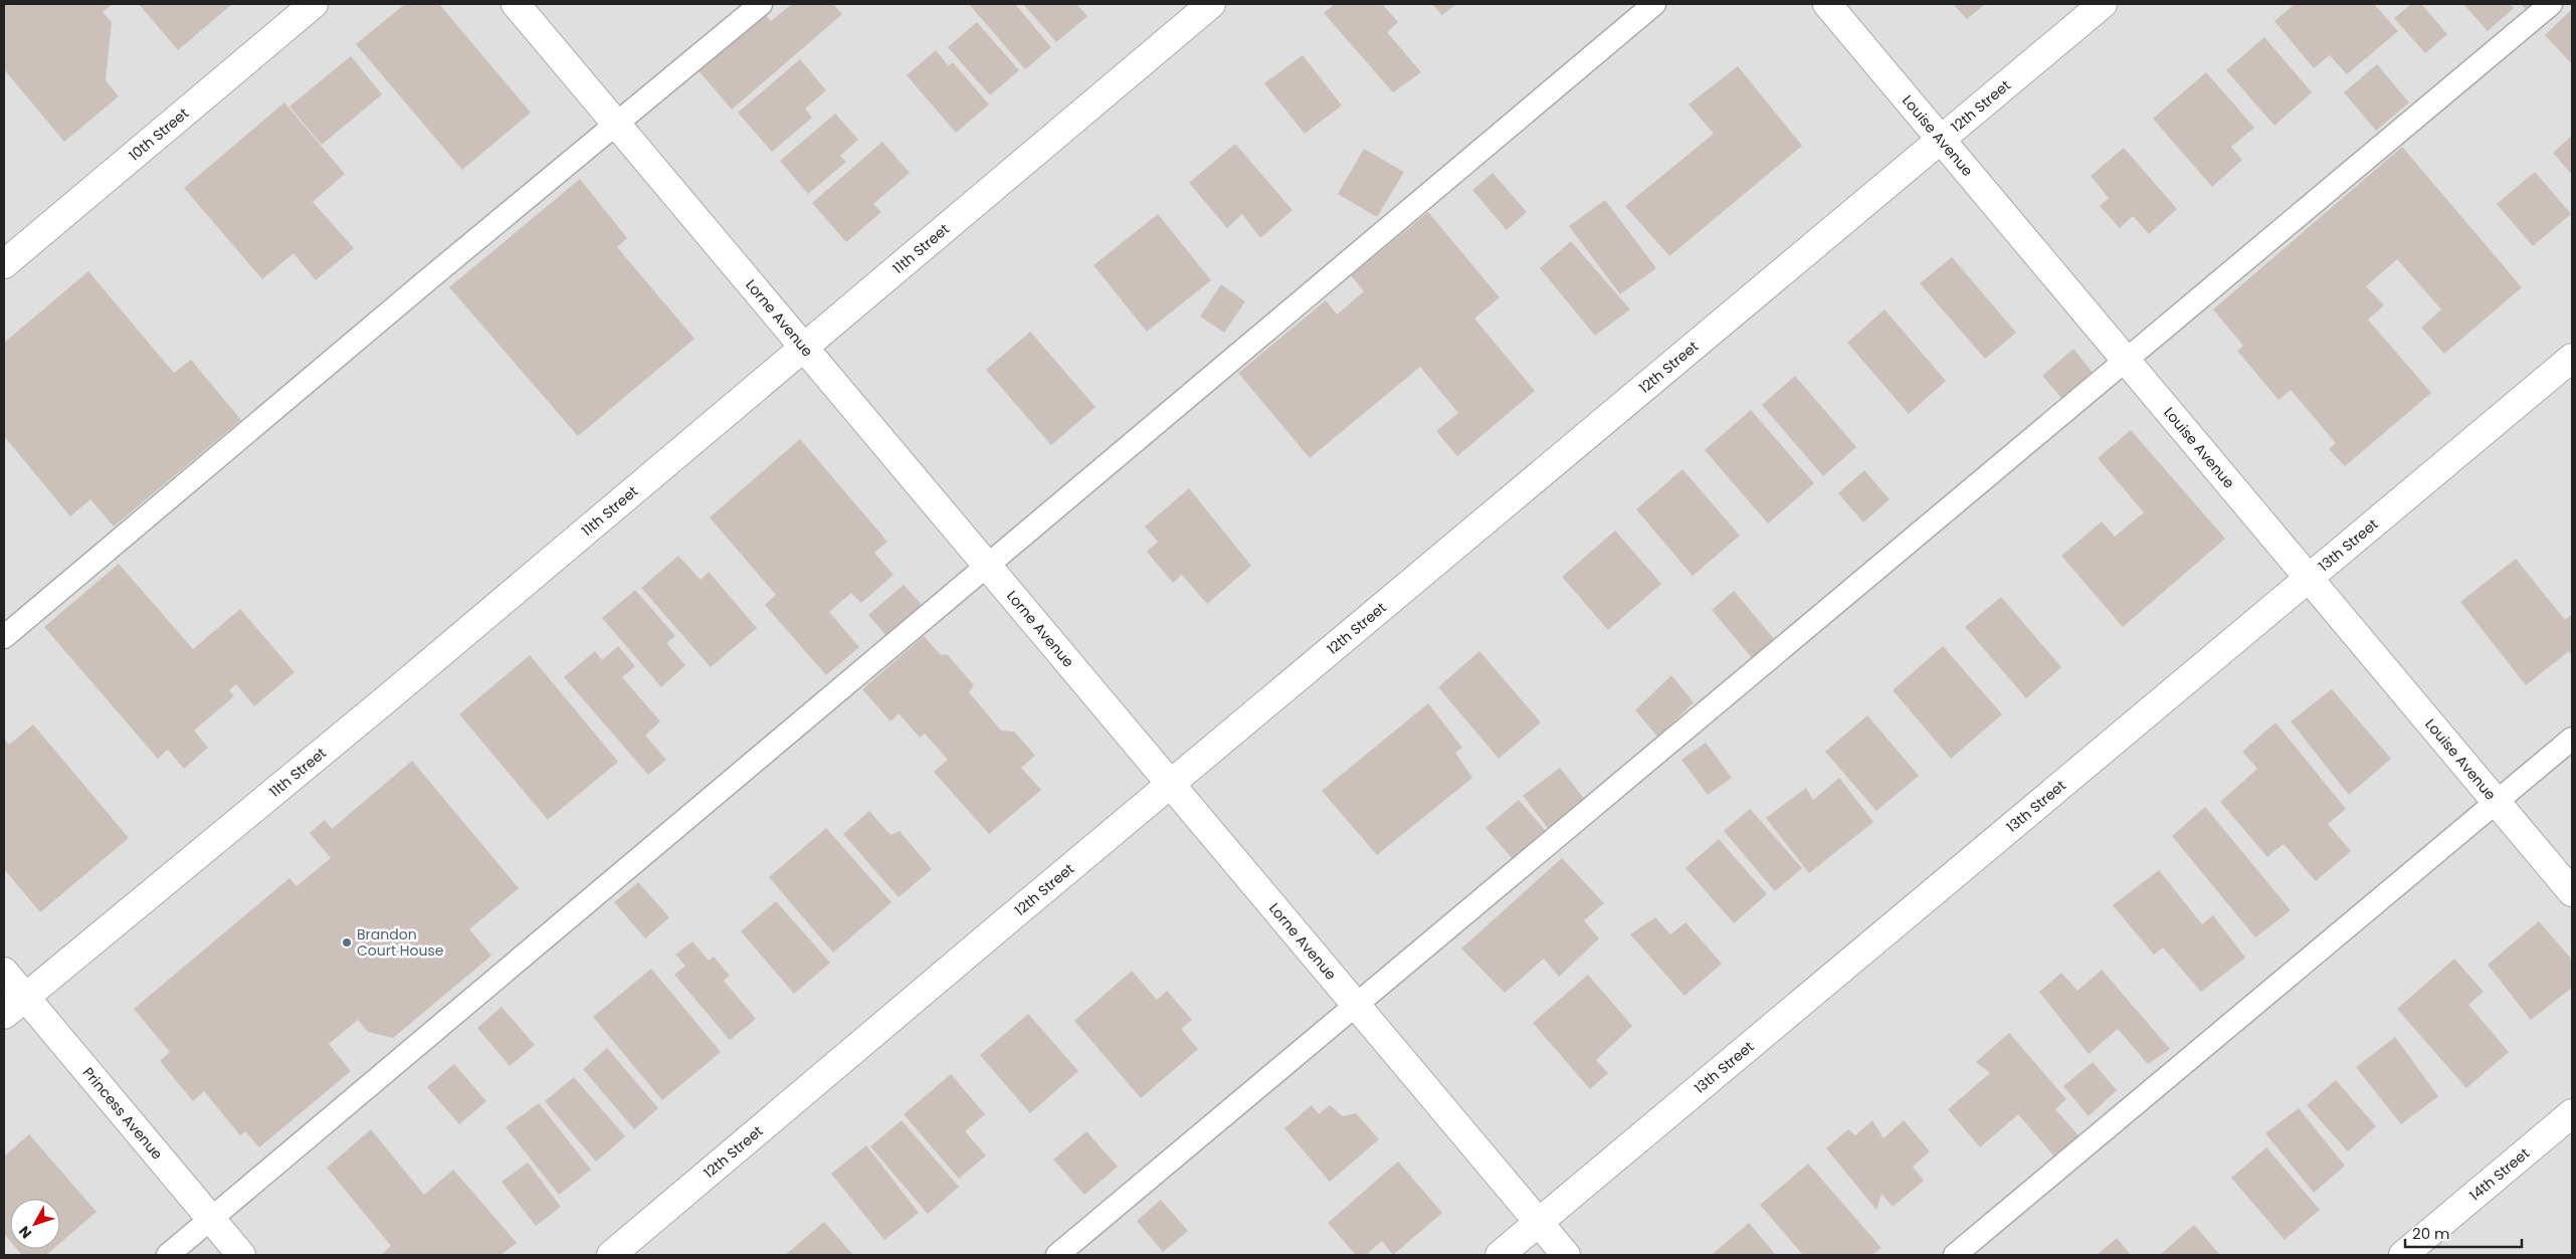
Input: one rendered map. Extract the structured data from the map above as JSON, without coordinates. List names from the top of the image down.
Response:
{
  "streets": {
    "street": [
      "12th Street",
      "10th Street",
      "Louise Avenue",
      "11th Street",
      "Lorne Avenue",
      "13th Street",
      "Princess Avenue",
      "14th Street"
    ]
  },
  "crossings": [
    ["12th Street", "Louise Avenue"],
    ["12th Street", "Lorne Avenue"],
    ["Louise Avenue", "13th Street"],
    ["11th Street", "Lorne Avenue"],
    ["11th Street", "Princess Avenue"],
    ["Lorne Avenue", "13th Street"]
  ],
  "places": ["Brandon Court House"],
  "scale_bar": "20 m",
  "north": "bottom left"
}
